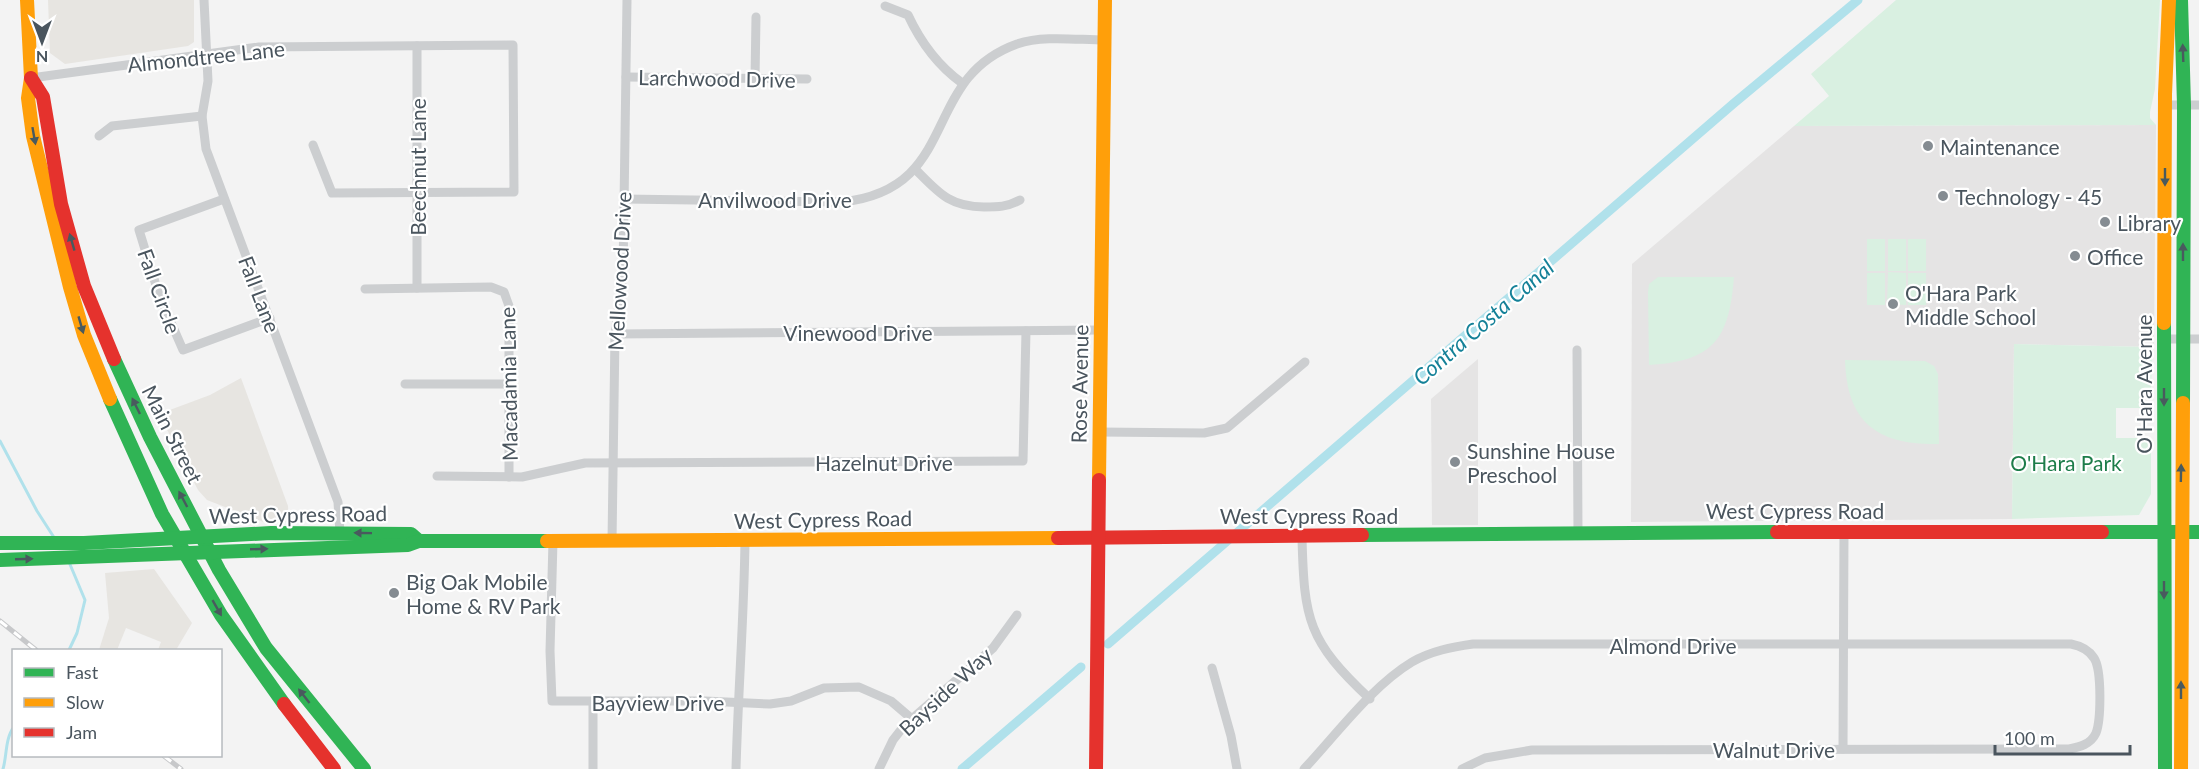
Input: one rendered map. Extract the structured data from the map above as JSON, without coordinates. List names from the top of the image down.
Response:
{
  "streets": {
    "street": [
      "Almondtree Lane",
      "Larchwood Drive",
      "Beechnut Lane",
      "Anvilwood Drive",
      "Mellowood Drive",
      "Fall Circle",
      "Fall Lane",
      "Vinewood Drive",
      "Macadamia Lane",
      "Rose Avenue",
      "O'Hara Avenue",
      "Main Street",
      "Hazelnut Drive",
      "West Cypress Road",
      "Almond Drive",
      "Bayside Way",
      "Bayview Drive",
      "Walnut Drive"
    ]
  },
  "crossings": [
    ["Almondtree Lane", "Beechnut Lane"],
    ["Almondtree Lane", "Fall Lane"],
    ["Almondtree Lane", "Main Street"],
    ["Larchwood Drive", "Mellowood Drive"],
    ["Beechnut Lane", "Macadamia Lane"],
    ["Anvilwood Drive", "Mellowood Drive"],
    ["Anvilwood Drive", "Rose Avenue"],
    ["Mellowood Drive", "Vinewood Drive"],
    ["Mellowood Drive", "Hazelnut Drive"],
    ["Mellowood Drive", "West Cypress Road"],
    ["Fall Circle", "Fall Lane"],
    ["Fall Lane", "West Cypress Road"],
    ["Vinewood Drive", "Rose Avenue"],
    ["Vinewood Drive", "Hazelnut Drive"],
    ["Rose Avenue", "West Cypress Road"],
    ["O'Hara Avenue", "West Cypress Road"],
    ["Main Street", "West Cypress Road"],
    ["West Cypress Road", "Bayview Drive"],
    ["Almond Drive", "Walnut Drive"],
    ["Bayside Way", "Bayview Drive"]
  ],
  "water": ["Contra Costa Canal"],
  "parks": ["O'Hara Park"],
  "places": [
    "Maintenance",
    "Technology - 45",
    "Library",
    "Office",
    "O'Hara Park Middle School",
    "Sunshine House Preschool",
    "Big Oak Mobile Home & RV Park"
  ],
  "legend": ["Fast", "Slow", "Jam"],
  "scale_bar": "100 m",
  "north": "bottom"
}
